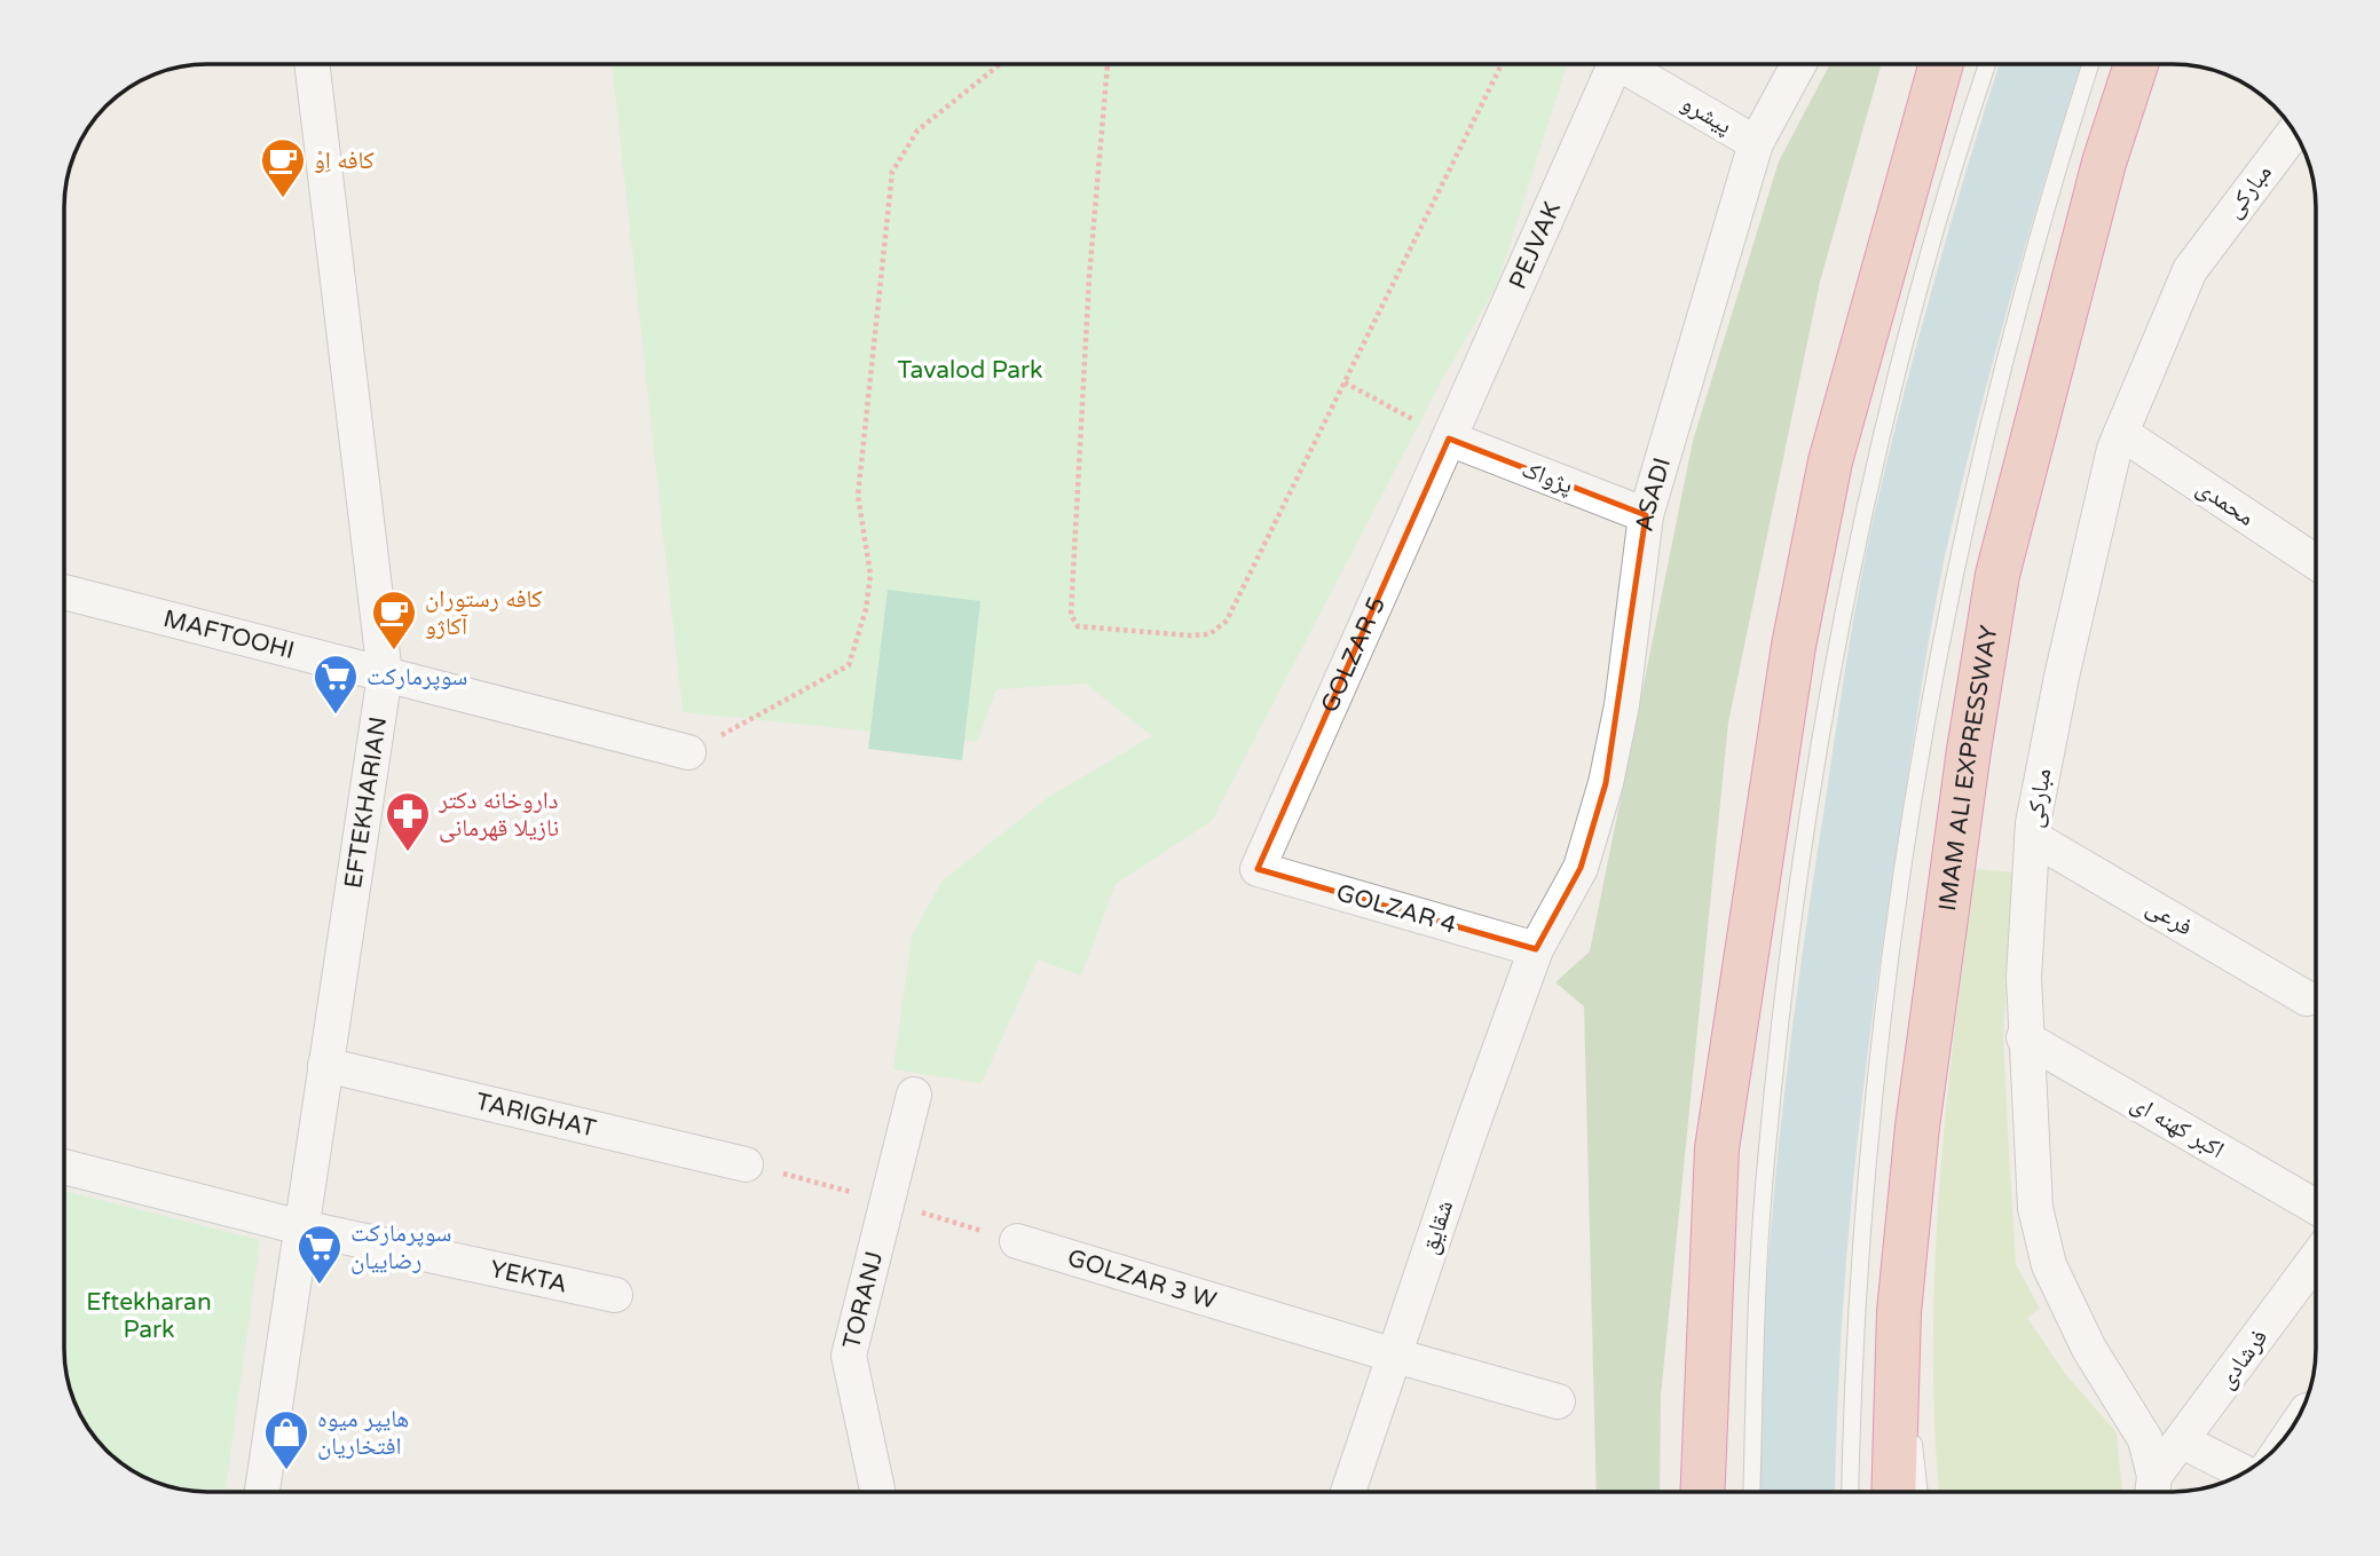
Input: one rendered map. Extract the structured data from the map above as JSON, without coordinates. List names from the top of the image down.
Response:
{
  "streets": {
    "highway": ["IMAM ALI EXPRESSWAY"],
    "street": [
      "پیشرو",
      "مبارکی",
      "PEJVAK",
      "پژواک",
      "ASADI",
      "محمدی",
      "MAFTOOHI",
      "GOLZAR 5",
      "EFTEKHARIAN",
      "GOLZAR 4",
      "فرعی",
      "TARIGHAT",
      "اکبر کهنه ای",
      "شقایق",
      "YEKTA",
      "GOLZAR 3 W",
      "TORANJ",
      "فرشادی"
    ]
  },
  "crossings": [
    ["پیشرو", "ASADI"],
    ["مبارکی", "محمدی"],
    ["مبارکی", "فرعی"],
    ["مبارکی", "اکبر کهنه ای"],
    ["مبارکی", "فرشادی"],
    ["PEJVAK", "پژواک"],
    ["PEJVAK", "GOLZAR 5"],
    ["پژواک", "ASADI"],
    ["پژواک", "GOLZAR 5"],
    ["ASADI", "GOLZAR 4"],
    ["ASADI", "شقایق"],
    ["MAFTOOHI", "EFTEKHARIAN"],
    ["GOLZAR 5", "GOLZAR 4"],
    ["EFTEKHARIAN", "TARIGHAT"],
    ["EFTEKHARIAN", "YEKTA"],
    ["GOLZAR 4", "شقایق"],
    ["شقایق", "GOLZAR 3 W"]
  ],
  "parks": ["Tavalod Park", "Eftekharan Park"],
  "places": {
    "cafe": ["کافه اِوْ", "کافه رستوران آکاژو"],
    "supermarket": ["سوپرمارکت", "سوپرمارکت رضاییان"],
    "pharmacy": ["داروخانه دکتر نازیلا قهرمانی"],
    "shop": ["هایپر میوه افتخاریان"]
  }
}
